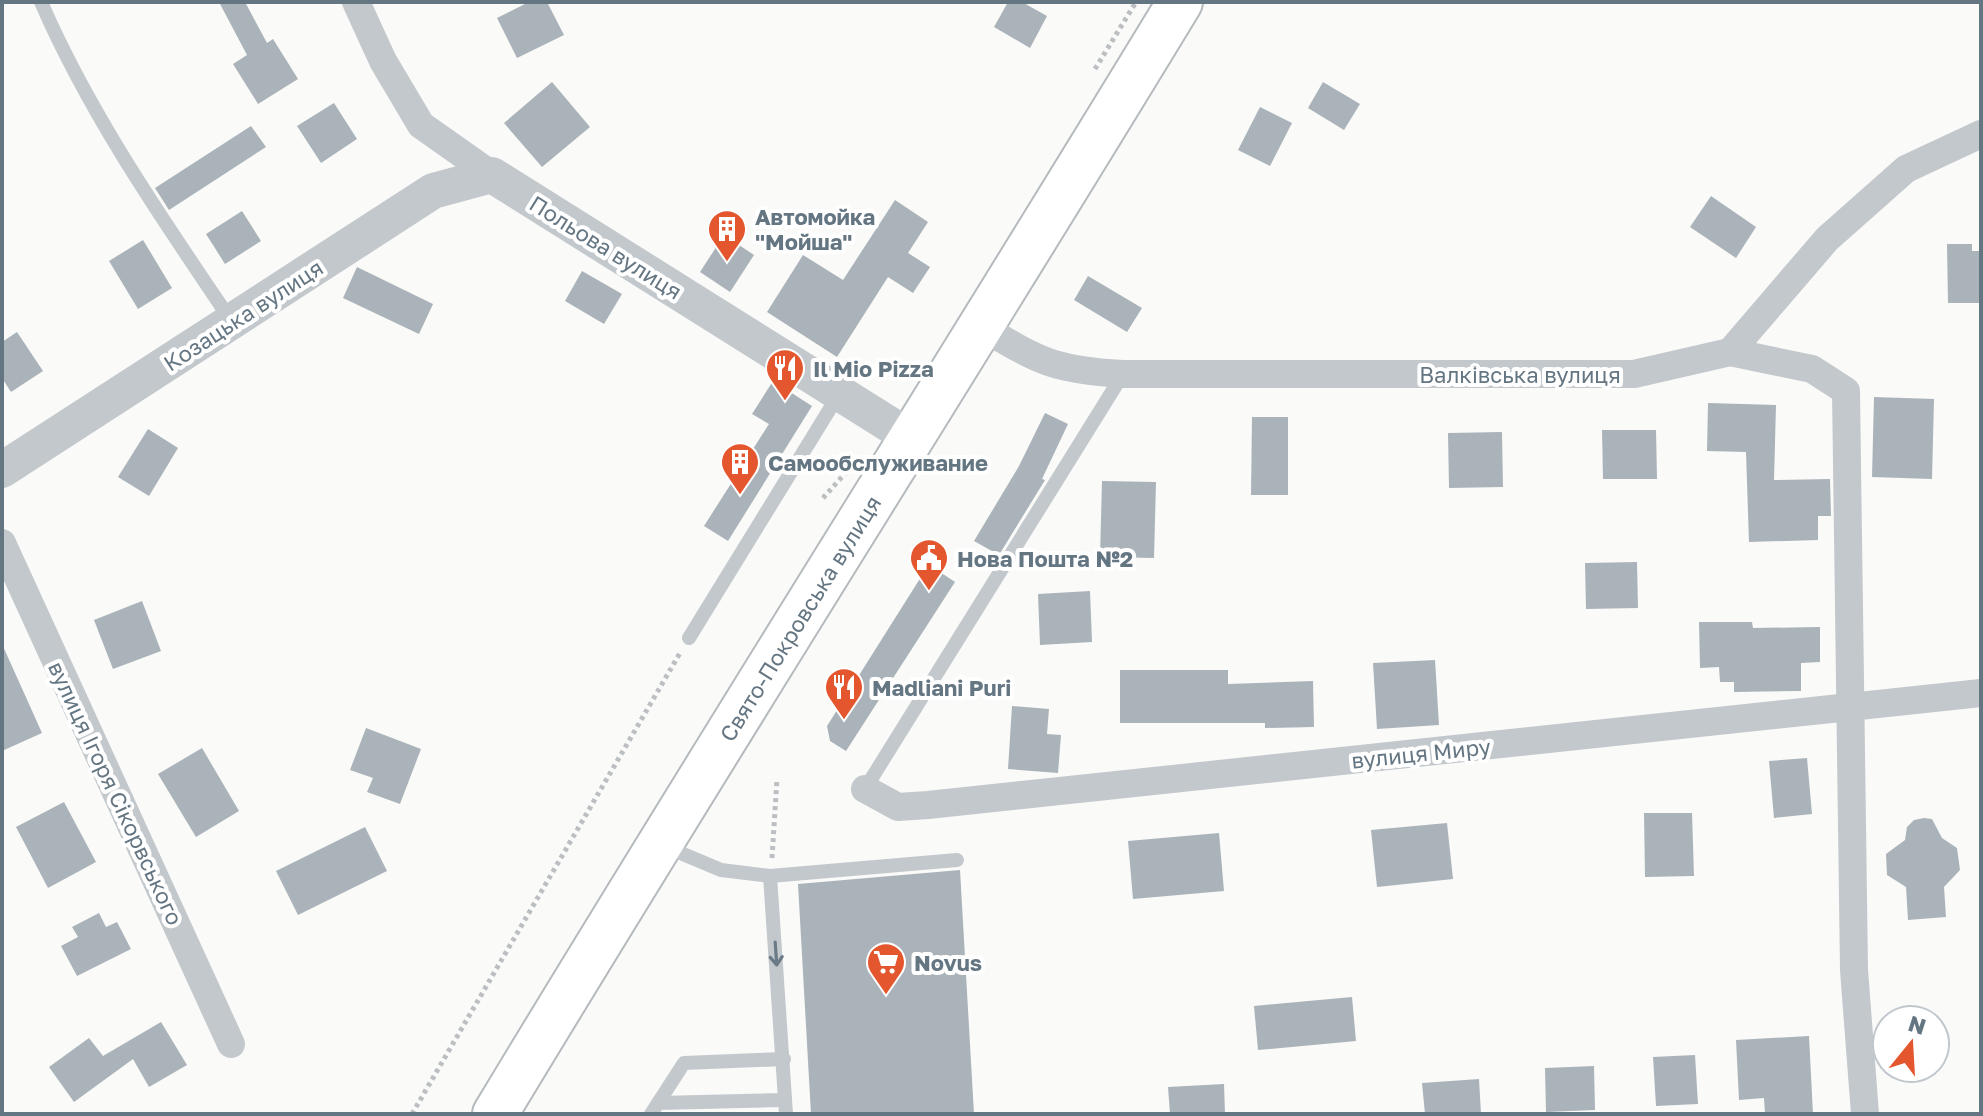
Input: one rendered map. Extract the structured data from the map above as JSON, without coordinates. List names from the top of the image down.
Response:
{
  "streets": {
    "main road": ["Свято-Покровська вулиця"],
    "street": [
      "Польова вулиця",
      "Козацька вулиця",
      "Валківська вулиця",
      "вулиця Миру",
      "вулиця Ігоря Сікорвського"
    ]
  },
  "crossings": [
    ["Польова вулиця", "Козацька вулиця"],
    ["Польова вулиця", "Свято-Покровська вулиця"],
    ["Валківська вулиця", "Свято-Покровська вулиця"]
  ],
  "places": {
    "building": ["Автомойка \"Мойша\"", "Самообслуживание"],
    "restaurant": ["Il Mio Pizza", "Madliani Puri"],
    "public building": ["Нова Пошта №2"],
    "supermarket": ["Novus"]
  },
  "north": "top"
}
